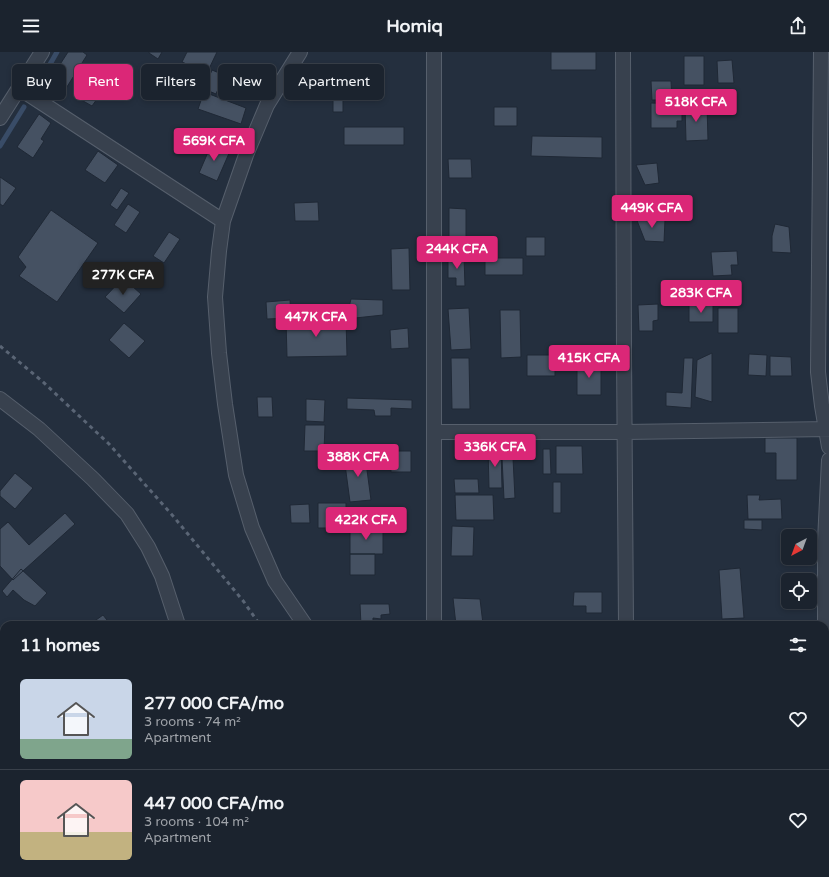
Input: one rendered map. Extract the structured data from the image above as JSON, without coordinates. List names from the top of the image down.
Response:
{
  "north": "bottom left",
  "page": {
    "header": "Homiq",
    "chip": [
      "Buy",
      "Rent",
      "Filters",
      "New",
      "Apartment"
    ],
    "price": [
      "518K CFA",
      "569K CFA",
      "449K CFA",
      "244K CFA",
      "277K CFA",
      "283K CFA",
      "447K CFA",
      "415K CFA",
      "336K CFA",
      "388K CFA",
      "422K CFA"
    ],
    "heading": "11 homes",
    "list": [
      {
        "name": "277 000 CFA/mo",
        "note": "3 rooms · 74 m² · Apartment"
      },
      {
        "name": "447 000 CFA/mo",
        "note": "3 rooms · 104 m² · Apartment"
      }
    ]
  }
}
